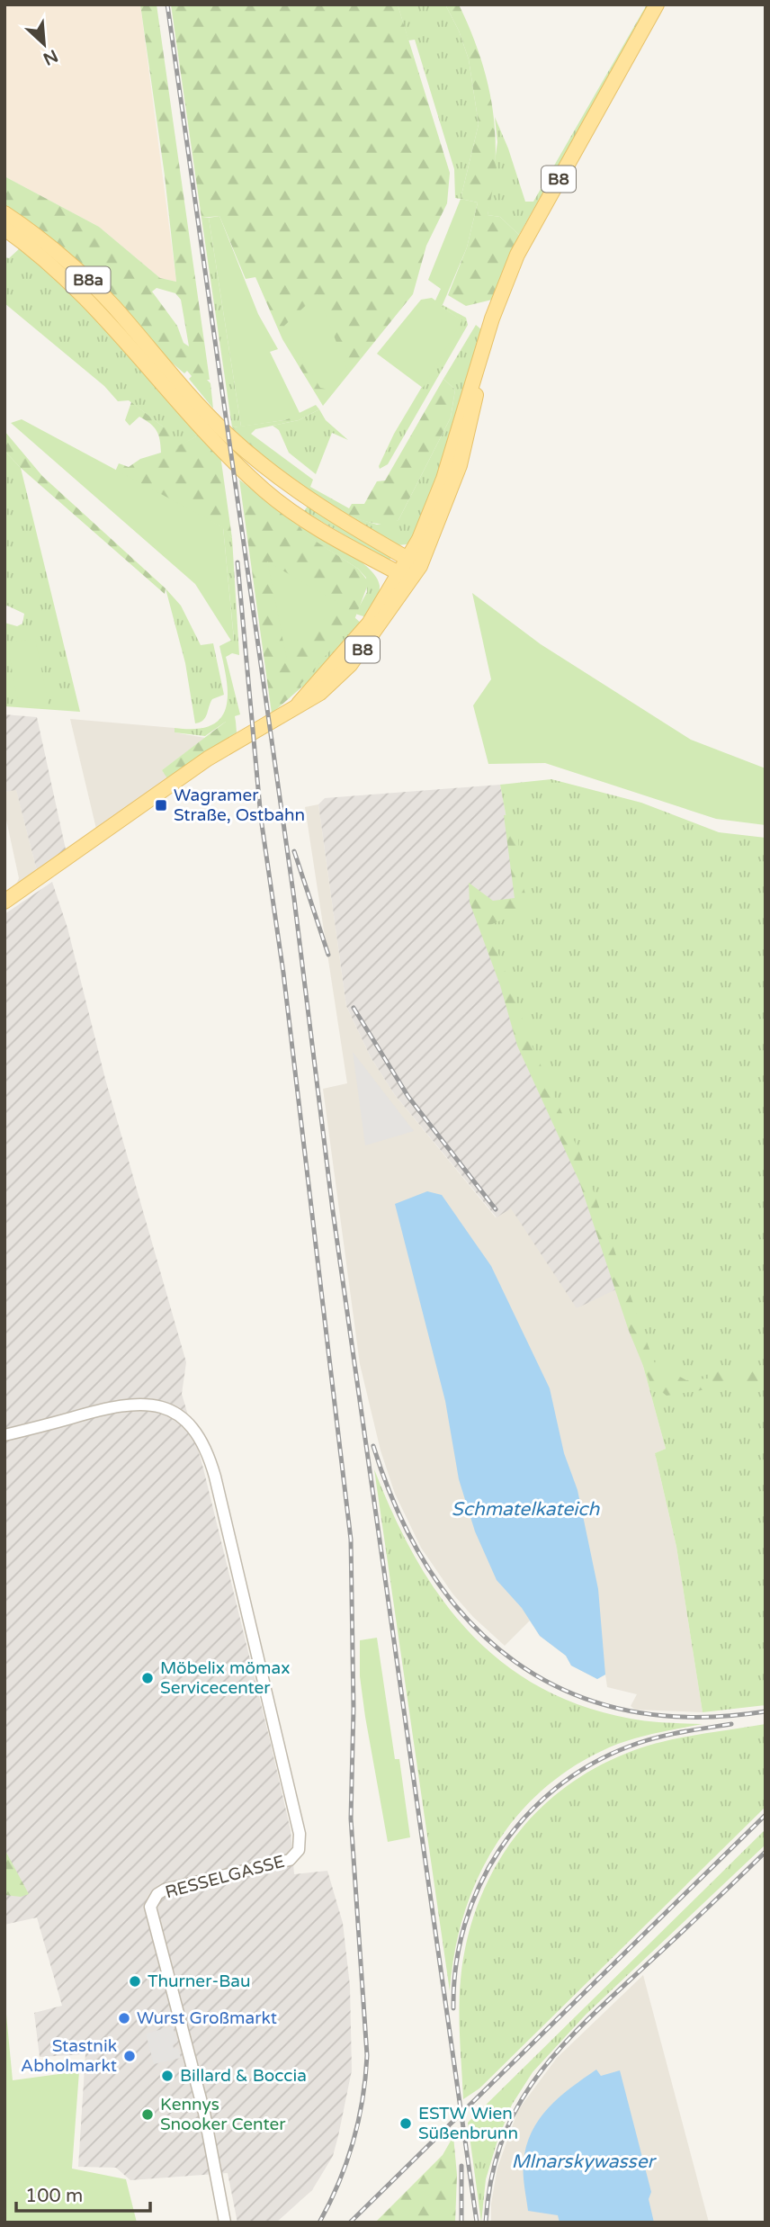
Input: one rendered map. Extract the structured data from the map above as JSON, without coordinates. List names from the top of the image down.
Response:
{
  "streets": {
    "main road": ["B8", "B8a"],
    "street": ["RESSELGASSE"]
  },
  "crossings": [
    ["B8", "B8a"]
  ],
  "water": ["Schmatelkateich", "Mlnarskywasser"],
  "places": {
    "transit": ["Wagramer Straße, Ostbahn"],
    "other": [
      "Möbelix mömax Servicecenter",
      "Thurner-Bau",
      "Wurst Großmarkt",
      "Stastnik Abholmarkt",
      "Billard & Boccia",
      "Kennys Snooker Center",
      "ESTW Wien Süßenbrunn"
    ]
  },
  "scale_bar": "100 m",
  "north": "bottom right"
}
